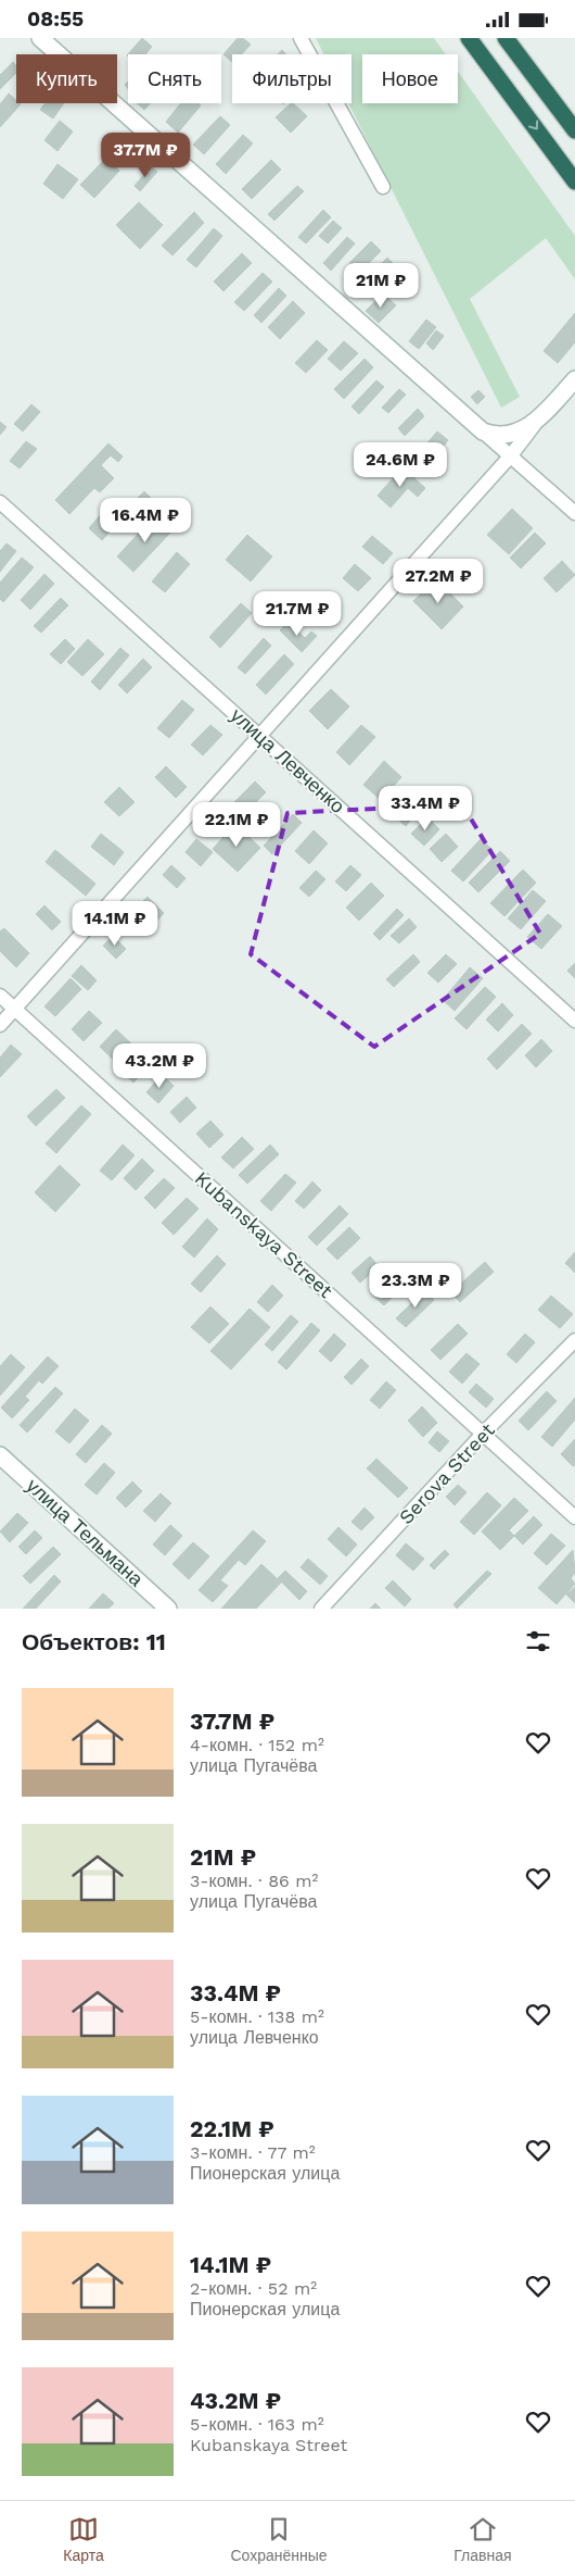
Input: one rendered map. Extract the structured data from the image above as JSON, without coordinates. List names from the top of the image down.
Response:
{
  "streets": {
    "street": [
      "улица Левченко",
      "Kubanskaya Street",
      "Serova Street",
      "улица Тельмана"
    ]
  },
  "crossings": [
    ["Kubanskaya Street", "Serova Street"]
  ],
  "page": {
    "status": "08:55",
    "chip": [
      "Купить",
      "Снять",
      "Фильтры",
      "Новое"
    ],
    "price": [
      "37.7M ₽",
      "21M ₽",
      "24.6M ₽",
      "16.4M ₽",
      "27.2M ₽",
      "21.7M ₽",
      "33.4M ₽",
      "22.1M ₽",
      "14.1M ₽",
      "43.2M ₽",
      "23.3M ₽"
    ],
    "heading": "Объектов: 11",
    "list": [
      {
        "name": "37.7M ₽",
        "note": "4-комн. · 152 m² · улица Пугачёва"
      },
      {
        "name": "21M ₽",
        "note": "3-комн. · 86 m² · улица Пугачёва"
      },
      {
        "name": "33.4M ₽",
        "note": "5-комн. · 138 m² · улица Левченко"
      },
      {
        "name": "22.1M ₽",
        "note": "3-комн. · 77 m² · Пионерская улица"
      },
      {
        "name": "14.1M ₽",
        "note": "2-комн. · 52 m² · Пионерская улица"
      },
      {
        "name": "43.2M ₽",
        "note": "5-комн. · 163 m² · Kubanskaya Street"
      }
    ],
    "tabs": ["Карта", "Сохранённые", "Главная"]
  }
}
